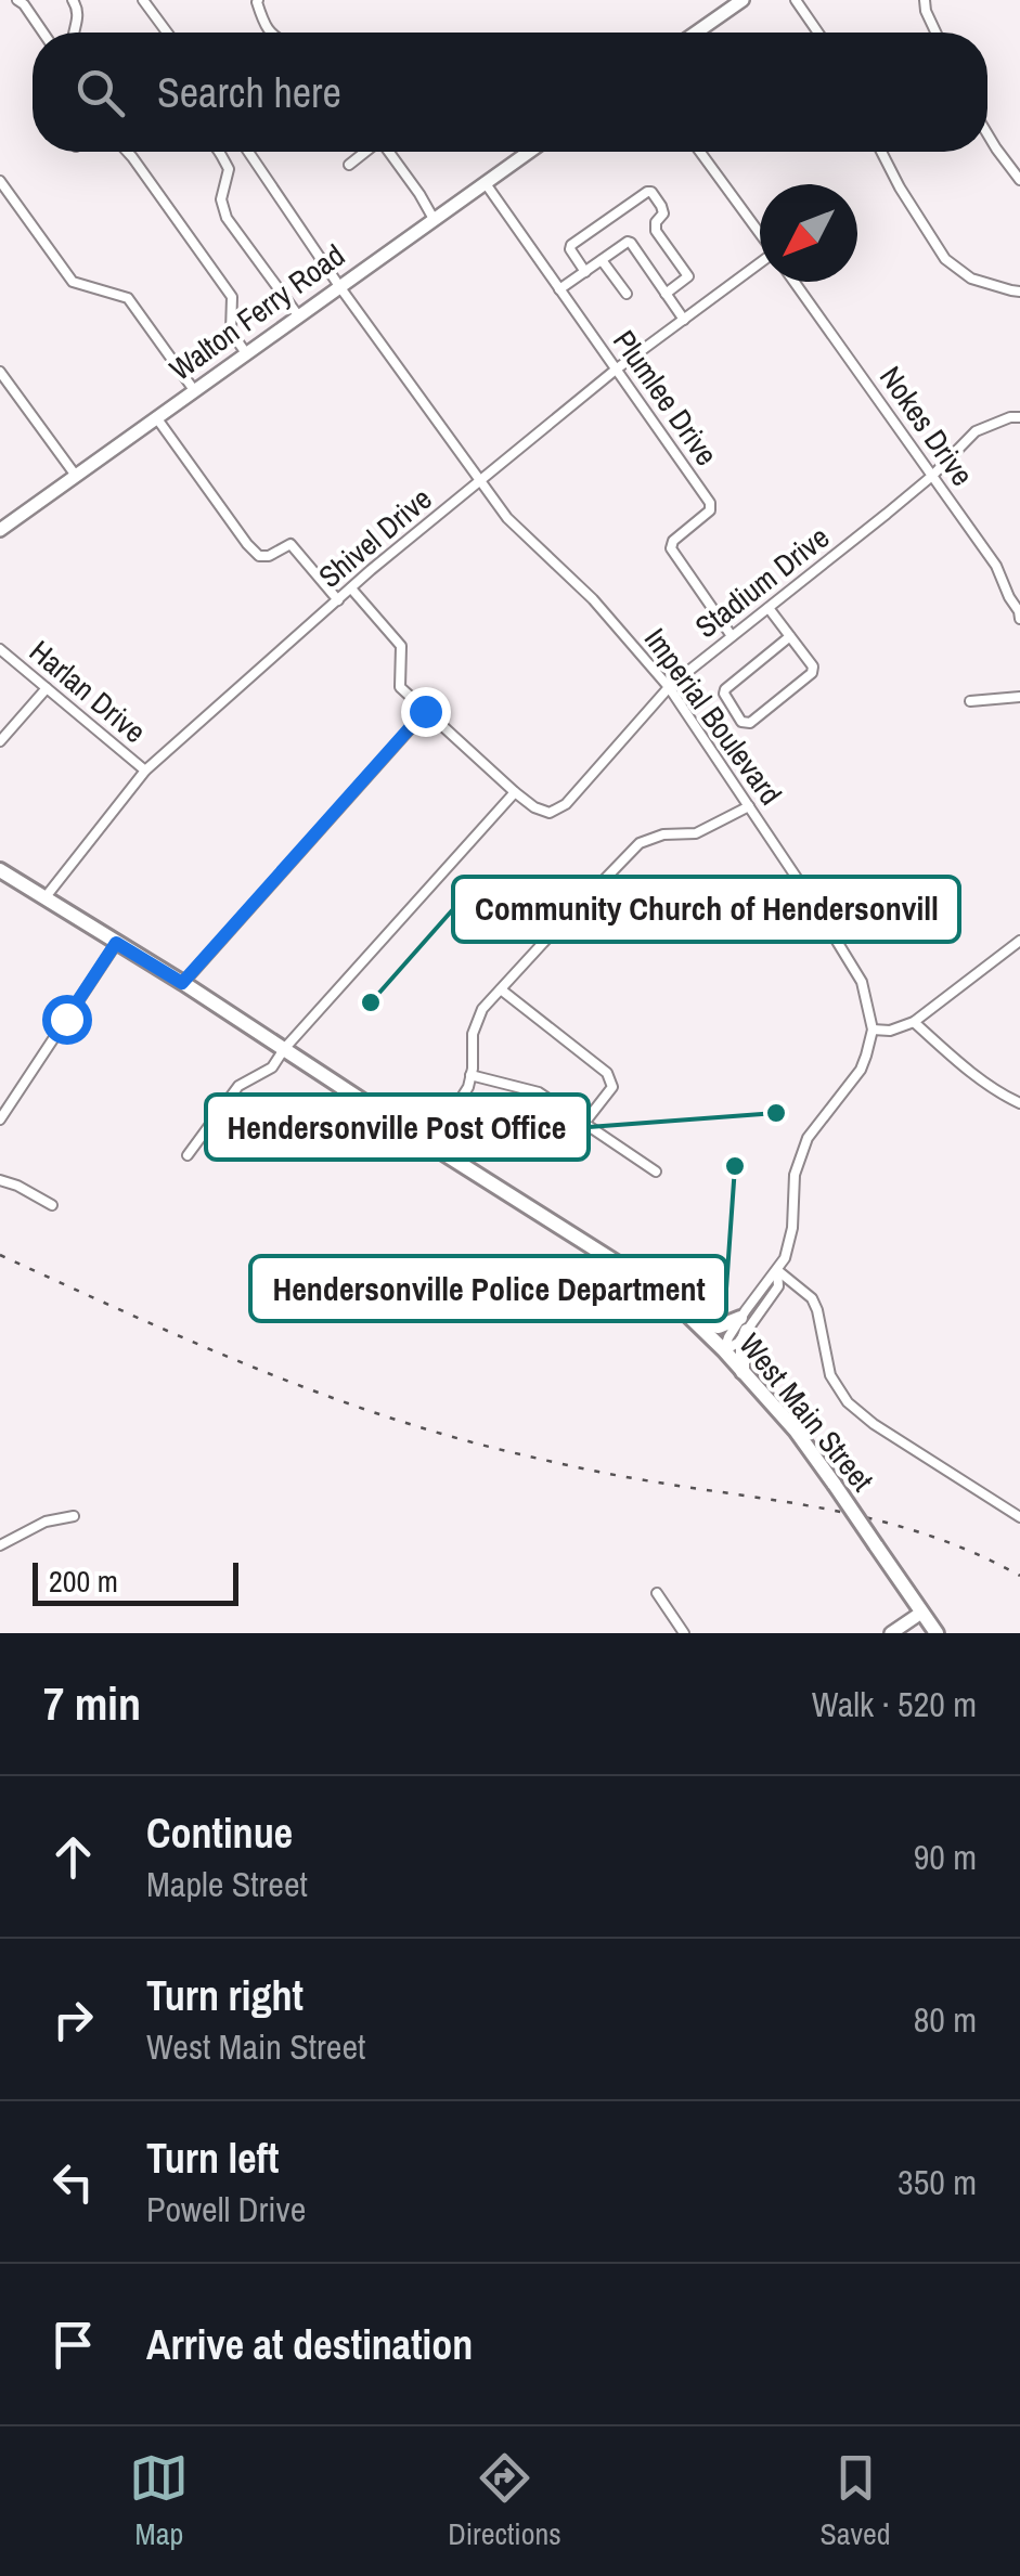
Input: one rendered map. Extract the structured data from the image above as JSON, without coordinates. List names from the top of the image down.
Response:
{
  "streets": {
    "main road": ["West Main Street"],
    "street": [
      "Walton Ferry Road",
      "Plumlee Drive",
      "Nokes Drive",
      "Shivel Drive",
      "Stadium Drive",
      "Harlan Drive",
      "Imperial Boulevard"
    ]
  },
  "crossings": [
    ["Walton Ferry Road", "Plumlee Drive"],
    ["Walton Ferry Road", "Imperial Boulevard"],
    ["Plumlee Drive", "Shivel Drive"],
    ["Plumlee Drive", "Stadium Drive"],
    ["Nokes Drive", "Stadium Drive"],
    ["Shivel Drive", "Harlan Drive"],
    ["Shivel Drive", "Imperial Boulevard"],
    ["Shivel Drive", "West Main Street"],
    ["Stadium Drive", "Imperial Boulevard"]
  ],
  "places": ["Community Church of Hendersonvill", "Hendersonville Post Office", "Hendersonville Police Department"],
  "scale_bar": "200 m",
  "north": "bottom left",
  "page": {
    "search": "Search here",
    "scale": "200 m",
    "heading": ["7 min", "Walk · 520 m"],
    "list": [
      ["Continue", "Maple Street", "90 m"],
      ["Turn right", "West Main Street", "80 m"],
      ["Turn left", "Powell Drive", "350 m"],
      "Arrive at destination"
    ],
    "nav": ["Map", "Directions", "Saved"]
  }
}
